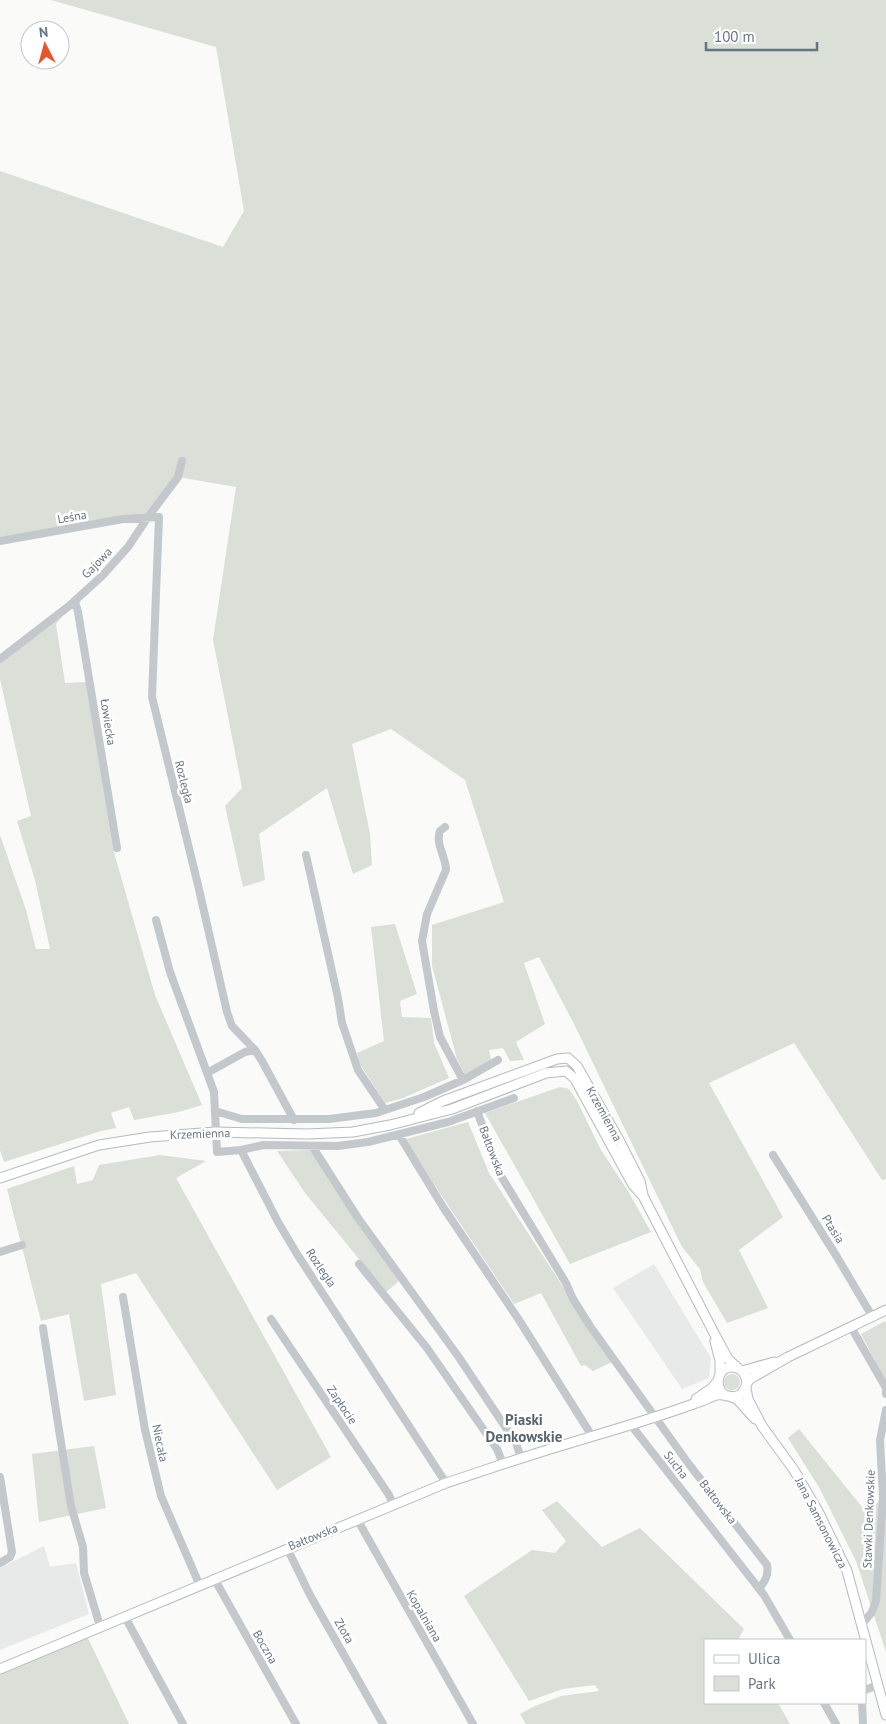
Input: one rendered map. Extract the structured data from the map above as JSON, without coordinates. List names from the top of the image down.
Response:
{
  "streets": {
    "main road": ["Krzemienna", "Bałtowska", "Jana Samsonowicza"],
    "street": [
      "Leśna",
      "Gajowa",
      "Łowiecka",
      "Rozległa",
      "Ptasia",
      "Zapłocie",
      "Niecała",
      "Sucha",
      "Stawki Denkowskie",
      "Kopalniana",
      "Złota",
      "Boczna"
    ]
  },
  "crossings": [
    ["Leśna", "Gajowa"],
    ["Leśna", "Rozległa"],
    ["Gajowa", "Łowiecka"],
    ["Gajowa", "Rozległa"],
    ["Rozległa", "Bałtowska"],
    ["Krzemienna", "Bałtowska"],
    ["Krzemienna", "Jana Samsonowicza"],
    ["Bałtowska", "Zapłocie"],
    ["Bałtowska", "Niecała"],
    ["Bałtowska", "Sucha"],
    ["Bałtowska", "Jana Samsonowicza"],
    ["Bałtowska", "Kopalniana"],
    ["Bałtowska", "Złota"],
    ["Bałtowska", "Boczna"],
    ["Stawki Denkowskie", "Jana Samsonowicza"]
  ],
  "districts": ["Piaski Denkowskie"],
  "legend": ["Ulica", "Park"],
  "scale_bar": "100 m",
  "north": "top"
}
